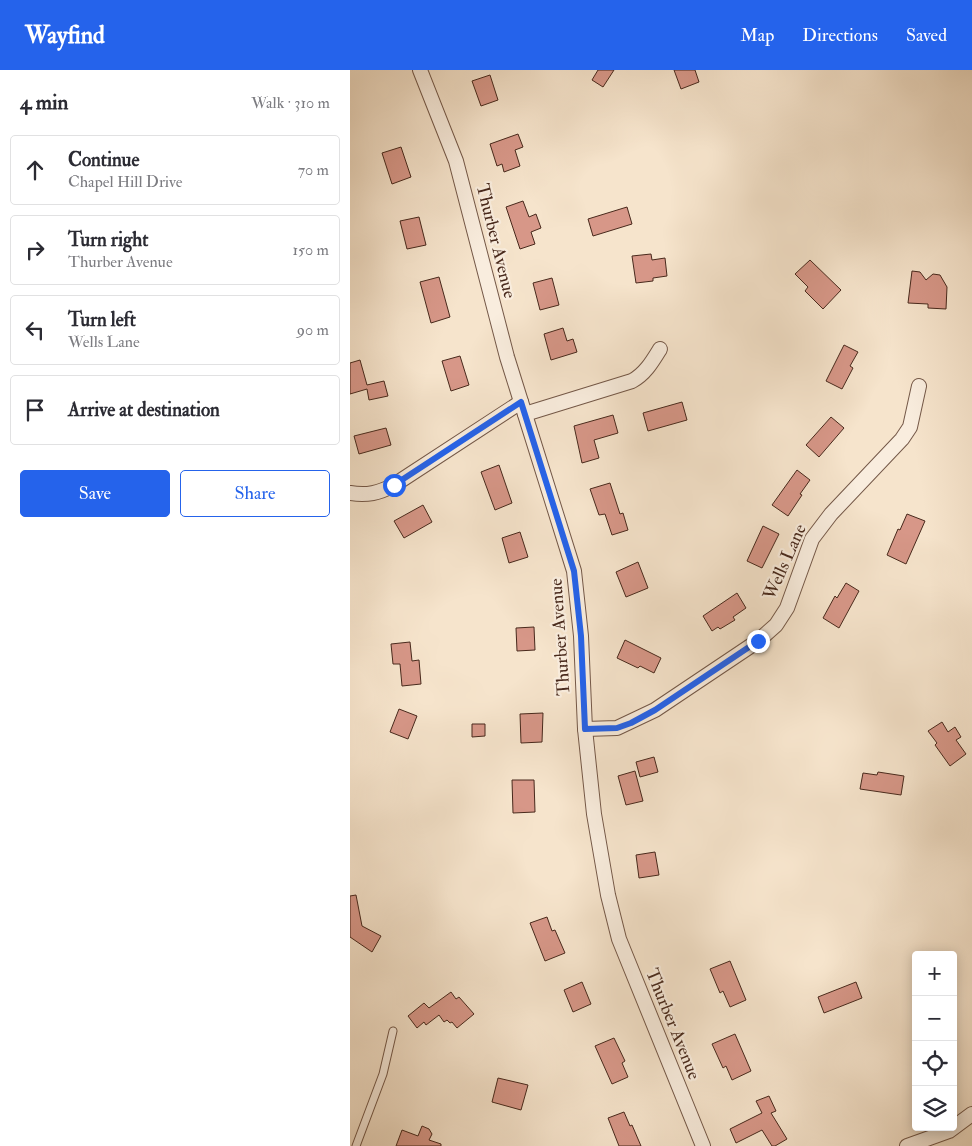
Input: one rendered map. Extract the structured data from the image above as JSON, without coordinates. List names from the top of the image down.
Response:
{
  "streets": {
    "street": ["Thurber Avenue", "Wells Lane"]
  },
  "crossings": [
    ["Thurber Avenue", "Wells Lane"]
  ],
  "page": {
    "header": "Wayfind",
    "nav": ["Map", "Directions", "Saved"],
    "heading": ["4 min", "Walk · 310 m"],
    "list": [
      ["Continue", "Chapel Hill Drive", "70 m"],
      ["Turn right", "Thurber Avenue", "150 m"],
      ["Turn left", "Wells Lane", "90 m"],
      "Arrive at destination"
    ],
    "buttons": ["Save", "Share"],
    "map_buttons": ["+", "−"]
  }
}
